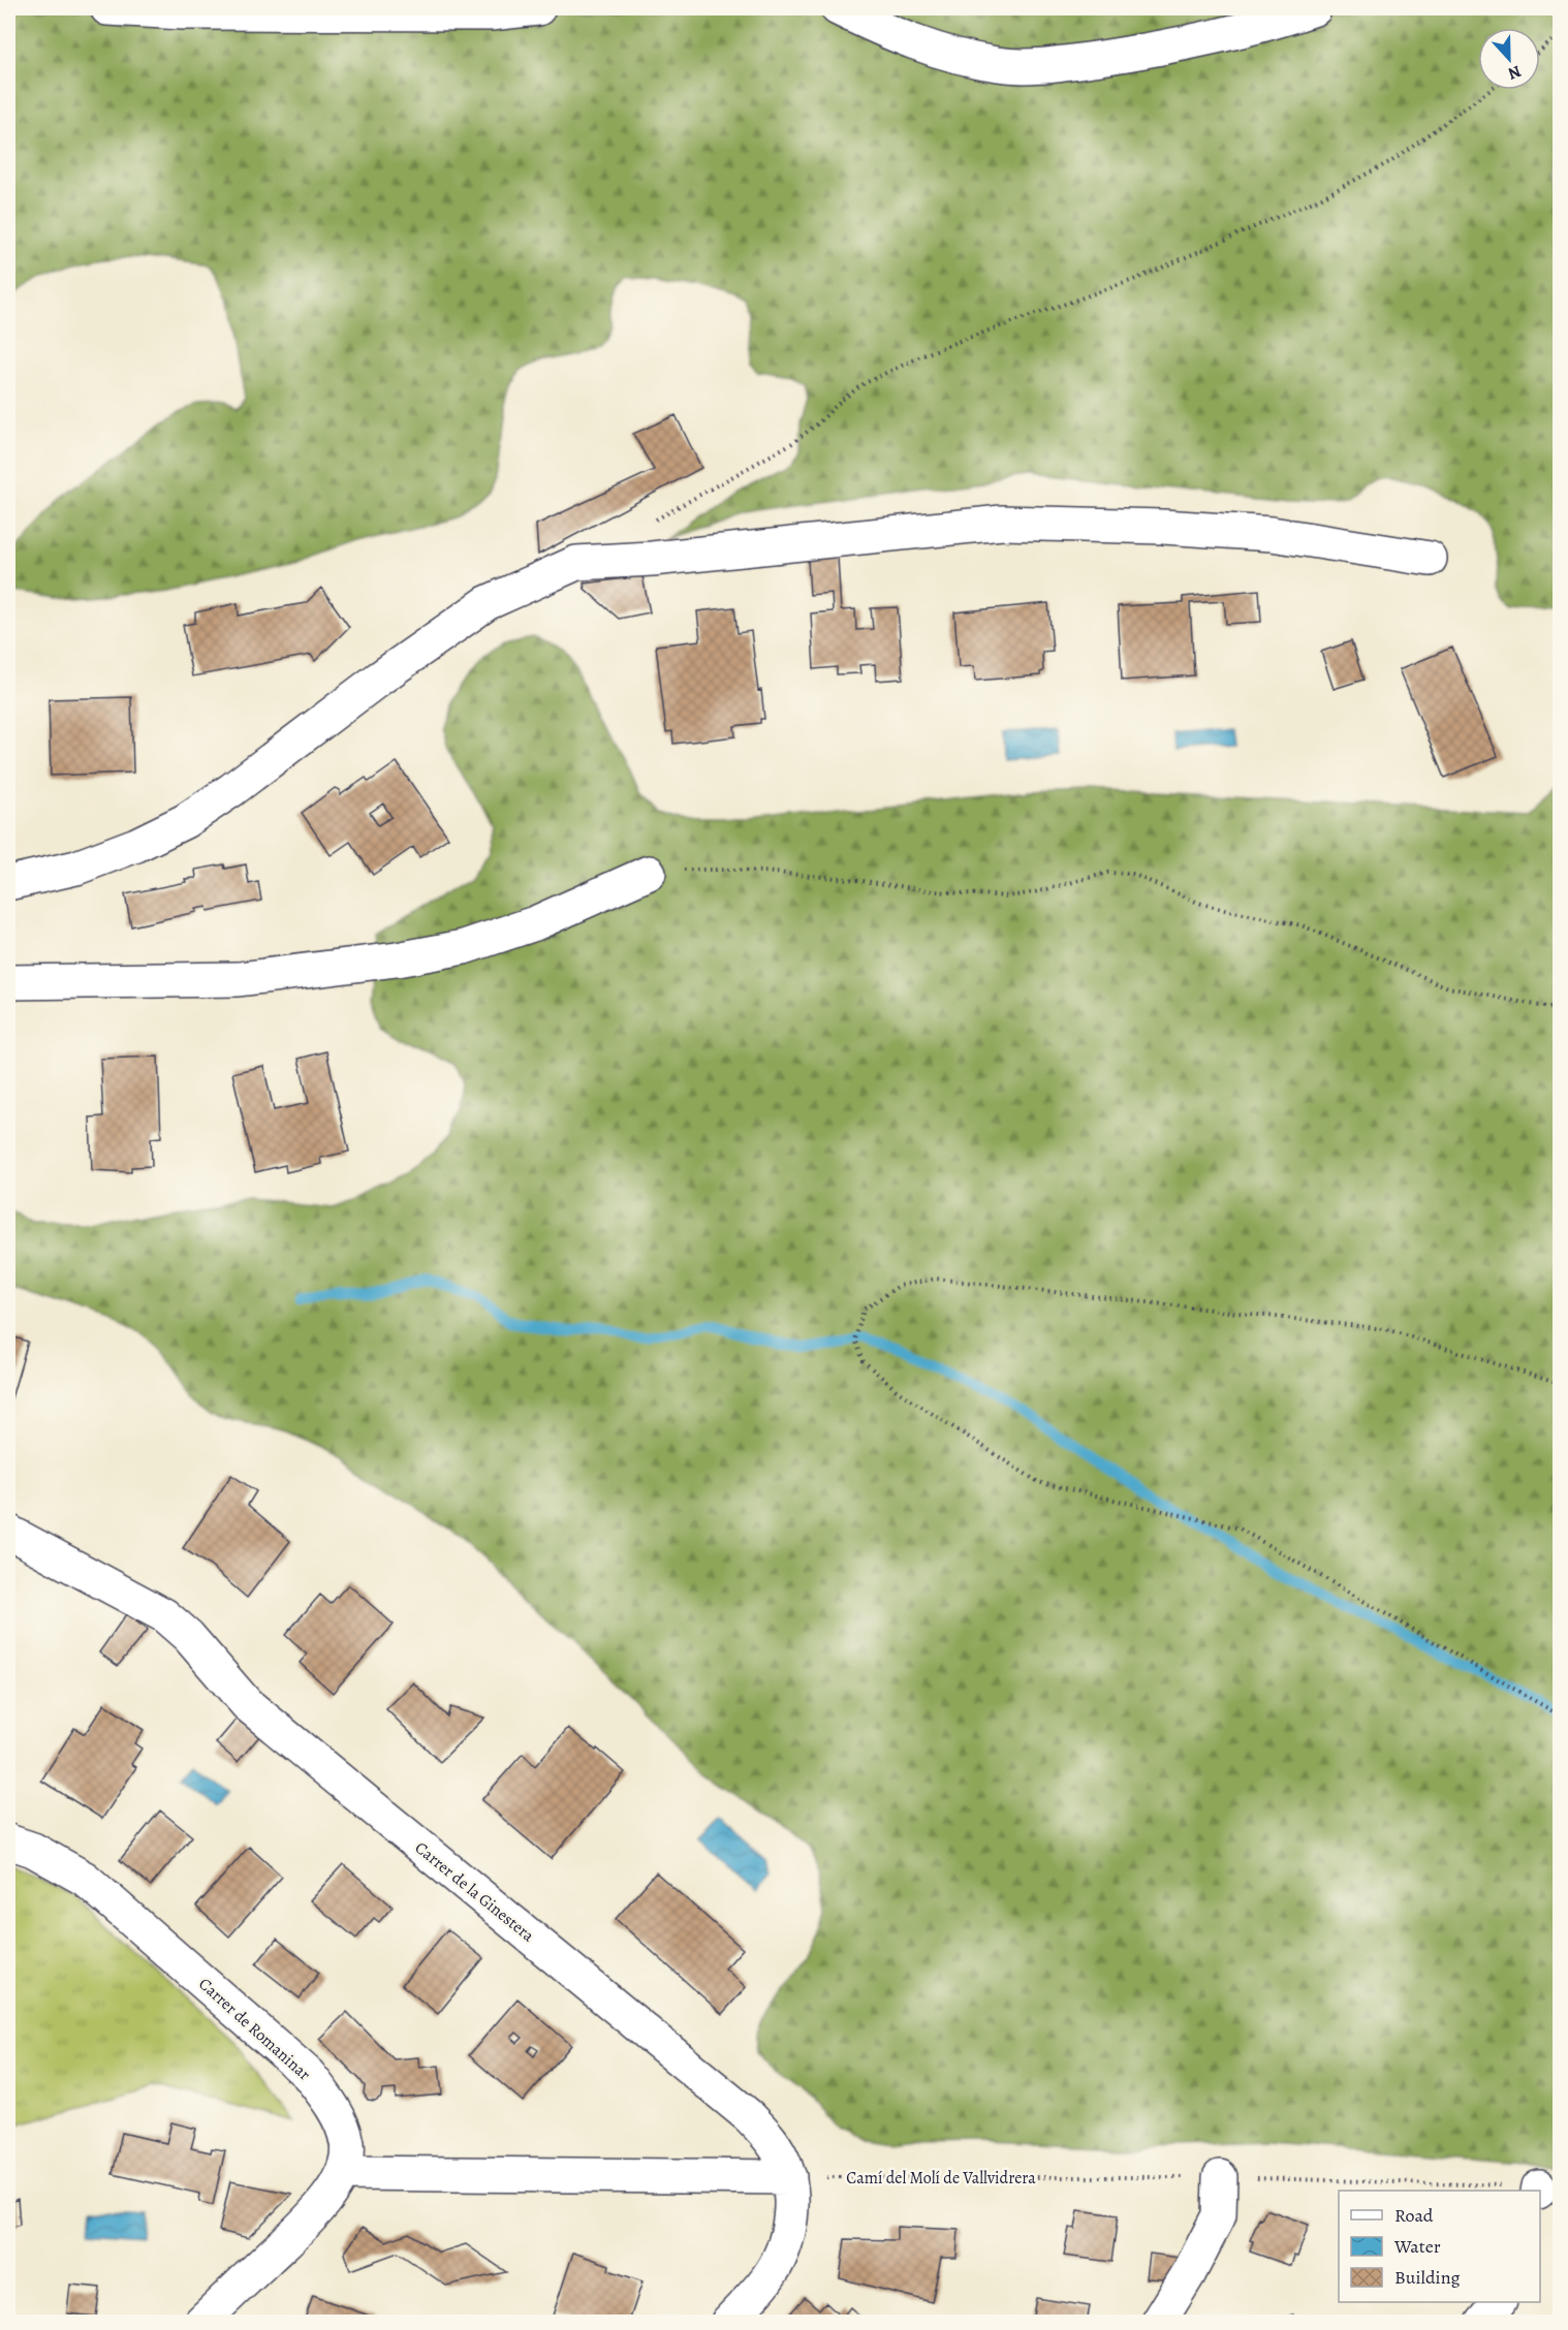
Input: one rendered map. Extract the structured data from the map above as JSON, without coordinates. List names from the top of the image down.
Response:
{
  "streets": {
    "street": ["Carrer de la Ginestera", "Carrer de Romaninar"],
    "path": ["Camí del Molí de Vallvidrera"]
  },
  "crossings": [
    ["Carrer de la Ginestera", "Camí del Molí de Vallvidrera"]
  ],
  "legend": ["Road", "Water", "Building"],
  "north": "bottom"
}
